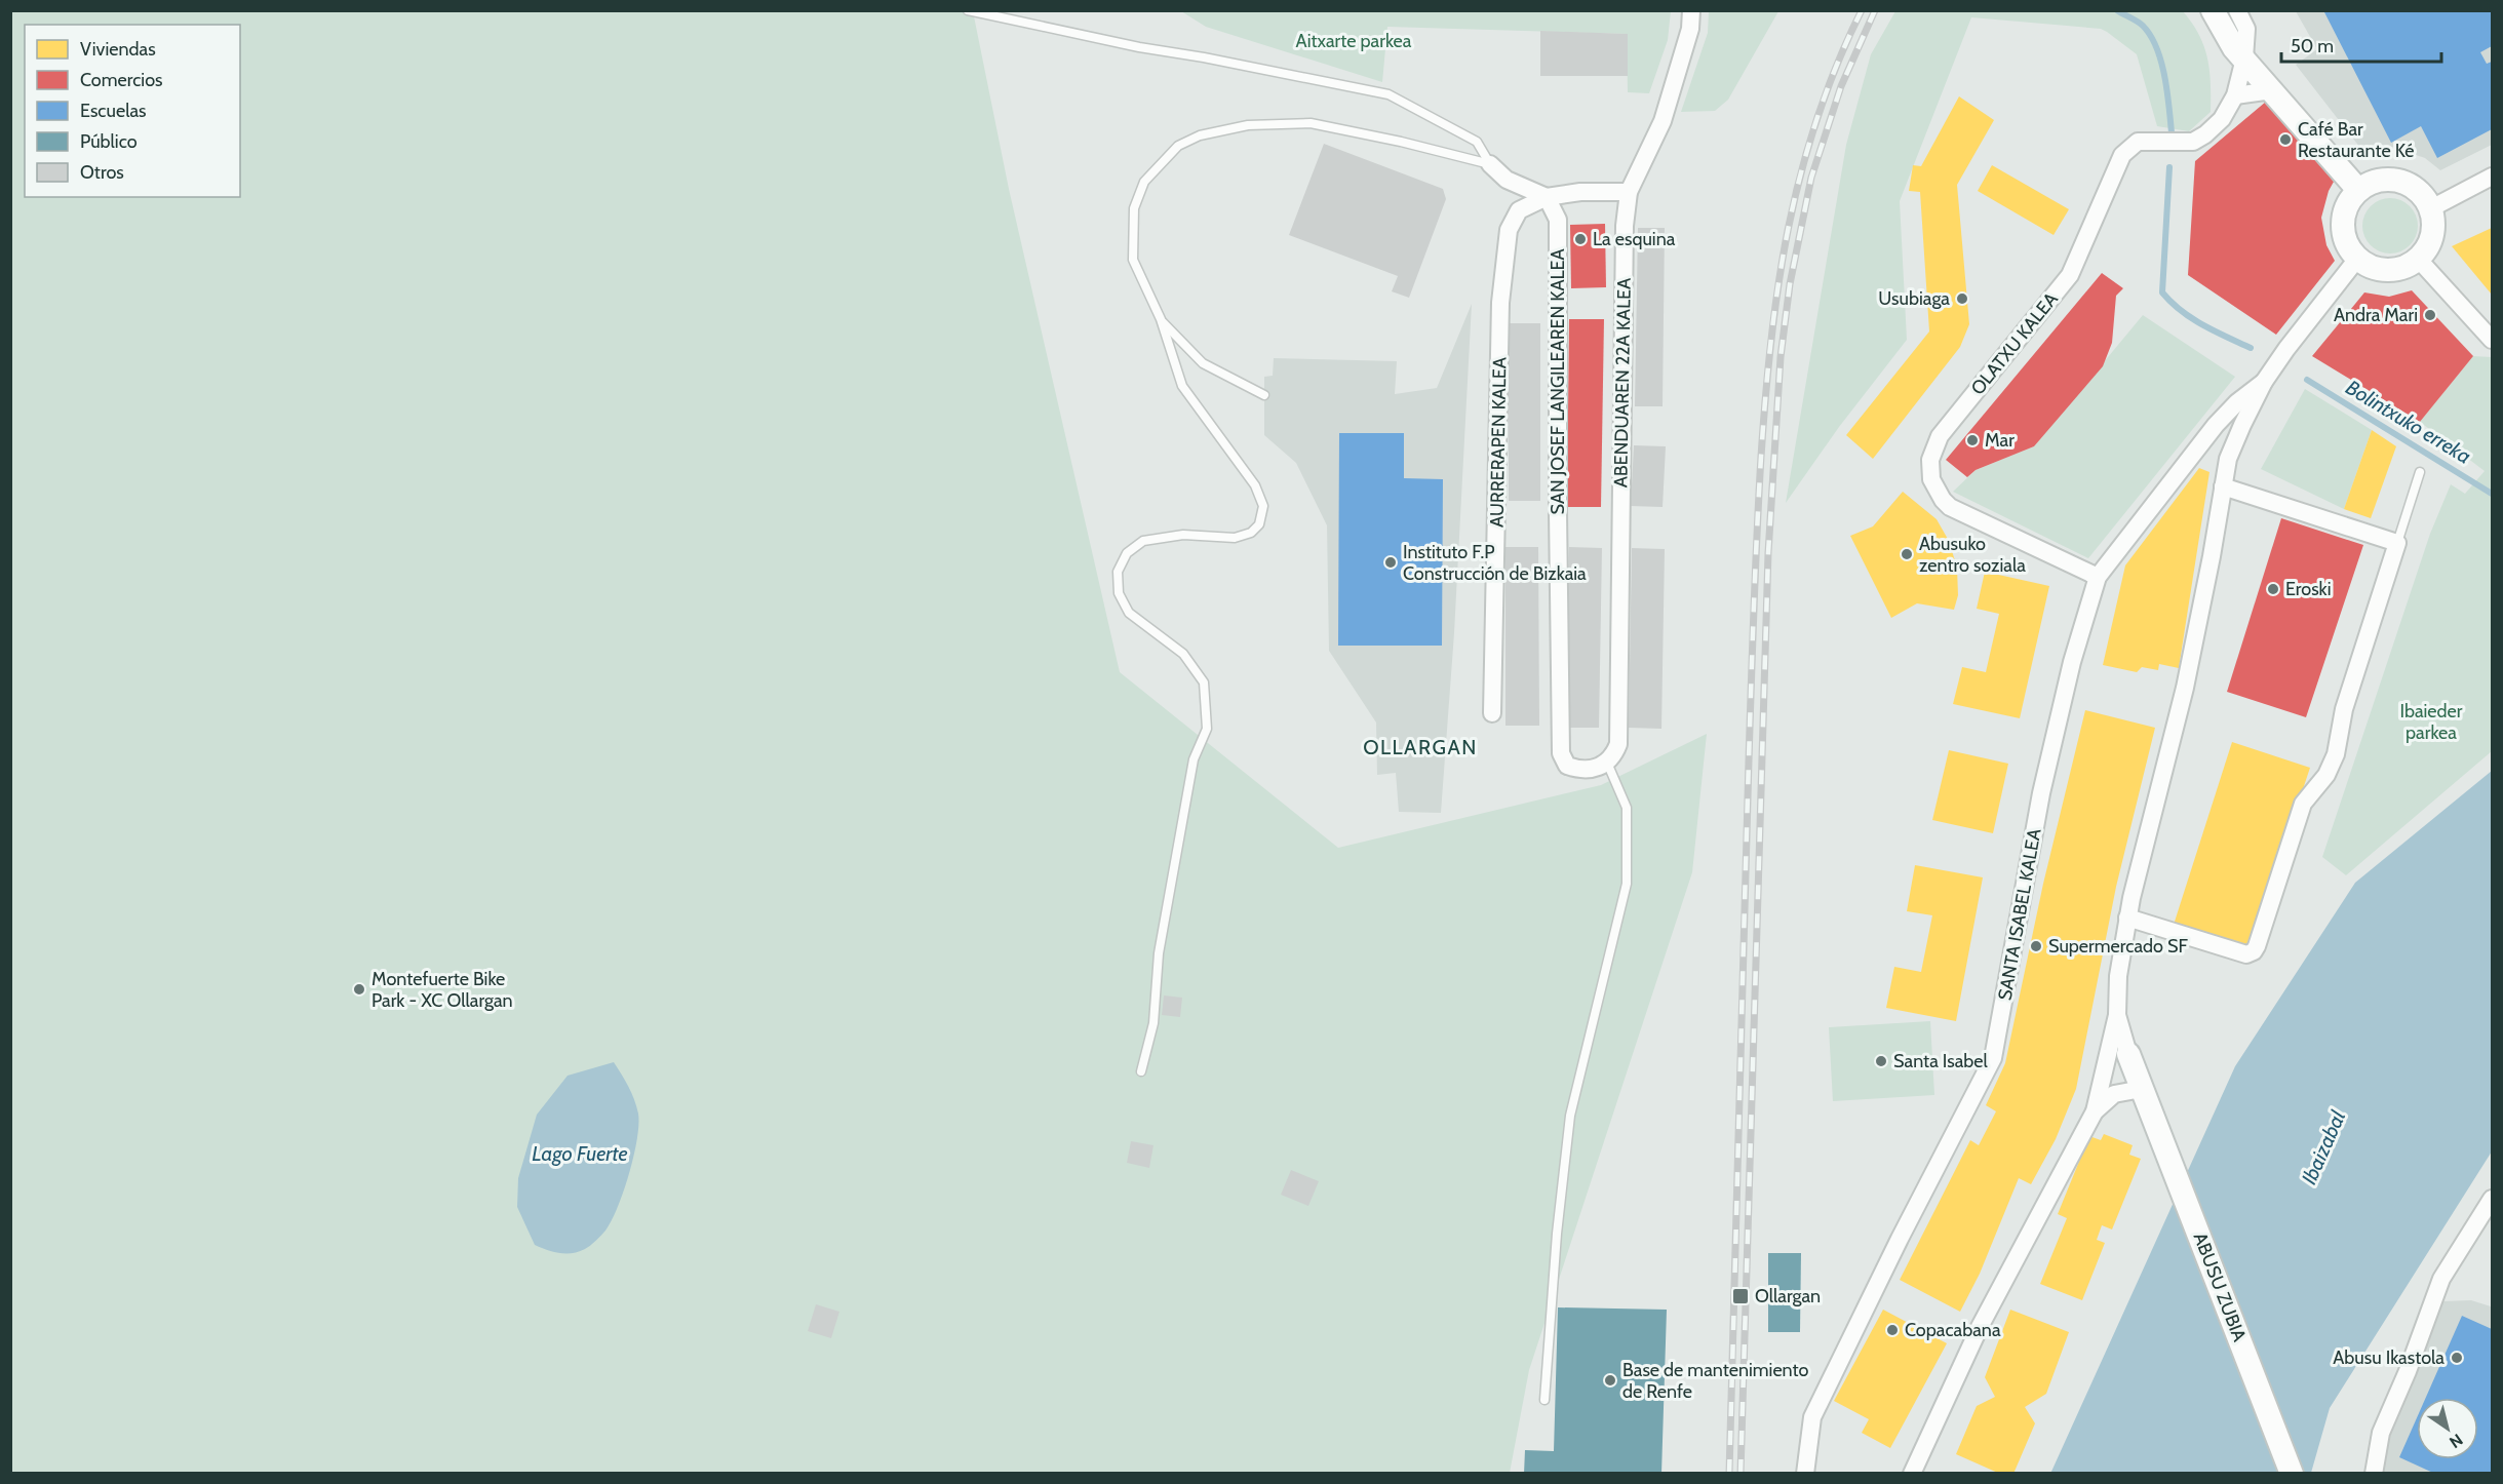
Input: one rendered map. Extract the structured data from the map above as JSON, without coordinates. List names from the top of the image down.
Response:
{
  "streets": {
    "street": [
      "OLATXU KALEA",
      "SAN JOSEF LANGILEAREN KALEA",
      "ABENDUAREN 22A KALEA",
      "AURRERAPEN KALEA",
      "SANTA ISABEL KALEA",
      "ABUSU ZUBIA"
    ]
  },
  "crossings": [
    ["OLATXU KALEA", "SANTA ISABEL KALEA"],
    ["SAN JOSEF LANGILEAREN KALEA", "ABENDUAREN 22A KALEA"],
    ["SAN JOSEF LANGILEAREN KALEA", "AURRERAPEN KALEA"],
    ["SANTA ISABEL KALEA", "ABUSU ZUBIA"]
  ],
  "districts": ["OLLARGAN"],
  "water": ["Bolintxuko erreka", "Ibaizabal", "Lago Fuerte"],
  "parks": ["Aitxarte parkea", "Ibaieder parkea"],
  "places": {
    "other": [
      "Café Bar Restaurante Ké",
      "La esquina",
      "Usubiaga",
      "Andra Mari",
      "Mar",
      "Abusuko zentro soziala",
      "Instituto F.P Construcción de Bizkaia",
      "Eroski",
      "Supermercado SF",
      "Montefuerte Bike Park - XC Ollargan",
      "Santa Isabel",
      "Copacabana",
      "Abusu Ikastola",
      "Base de mantenimiento de Renfe"
    ],
    "transit": ["Ollargan"]
  },
  "legend": [
    "Viviendas",
    "Comercios",
    "Escuelas",
    "Público",
    "Otros"
  ],
  "scale_bar": "50 m",
  "north": "bottom right"
}
